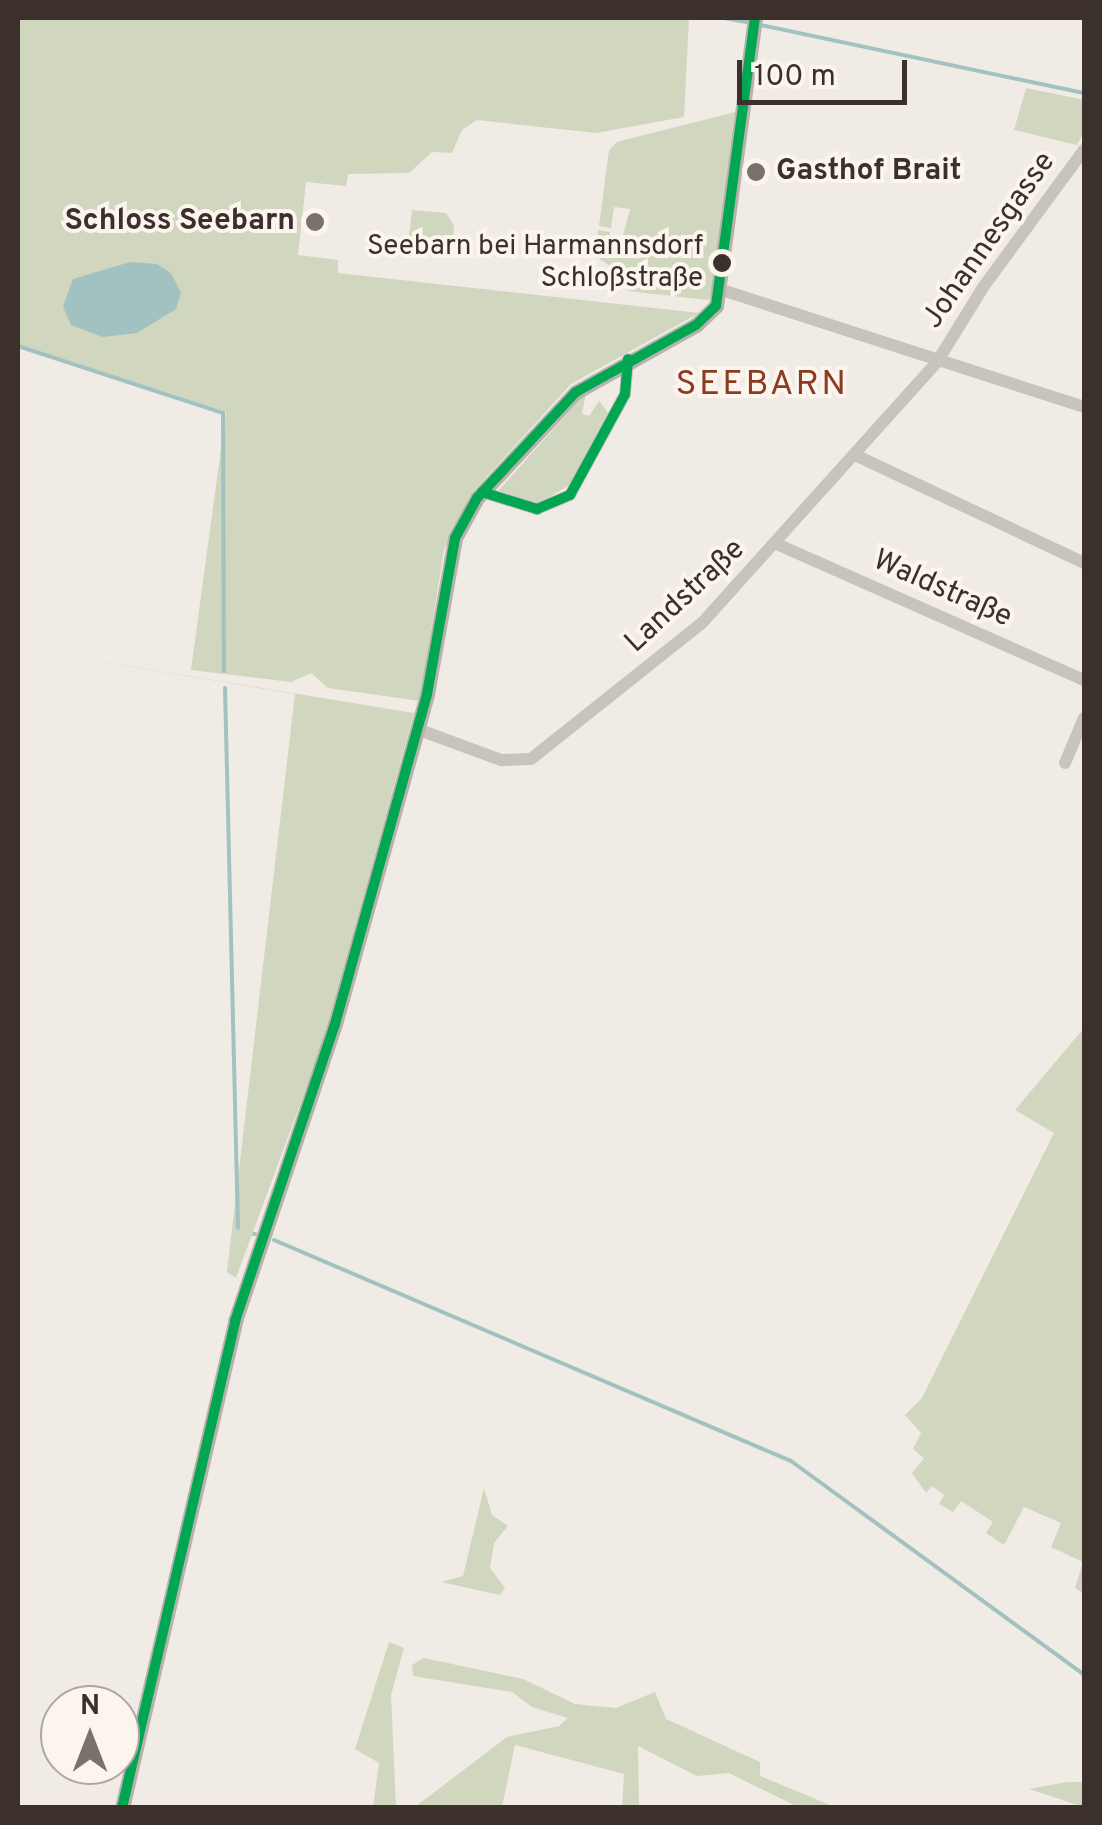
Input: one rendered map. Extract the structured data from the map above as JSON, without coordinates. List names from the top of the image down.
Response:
{
  "streets": {
    "street": ["Johannesgasse", "Waldstraße", "Landstraße"]
  },
  "crossings": [
    ["Johannesgasse", "Landstraße"],
    ["Waldstraße", "Landstraße"]
  ],
  "districts": ["SEEBARN"],
  "places": ["Gasthof Brait", "Schloss Seebarn", "Seebarn bei Harmannsdorf Schloßstraße"],
  "scale_bar": "100 m",
  "north": "top"
}
